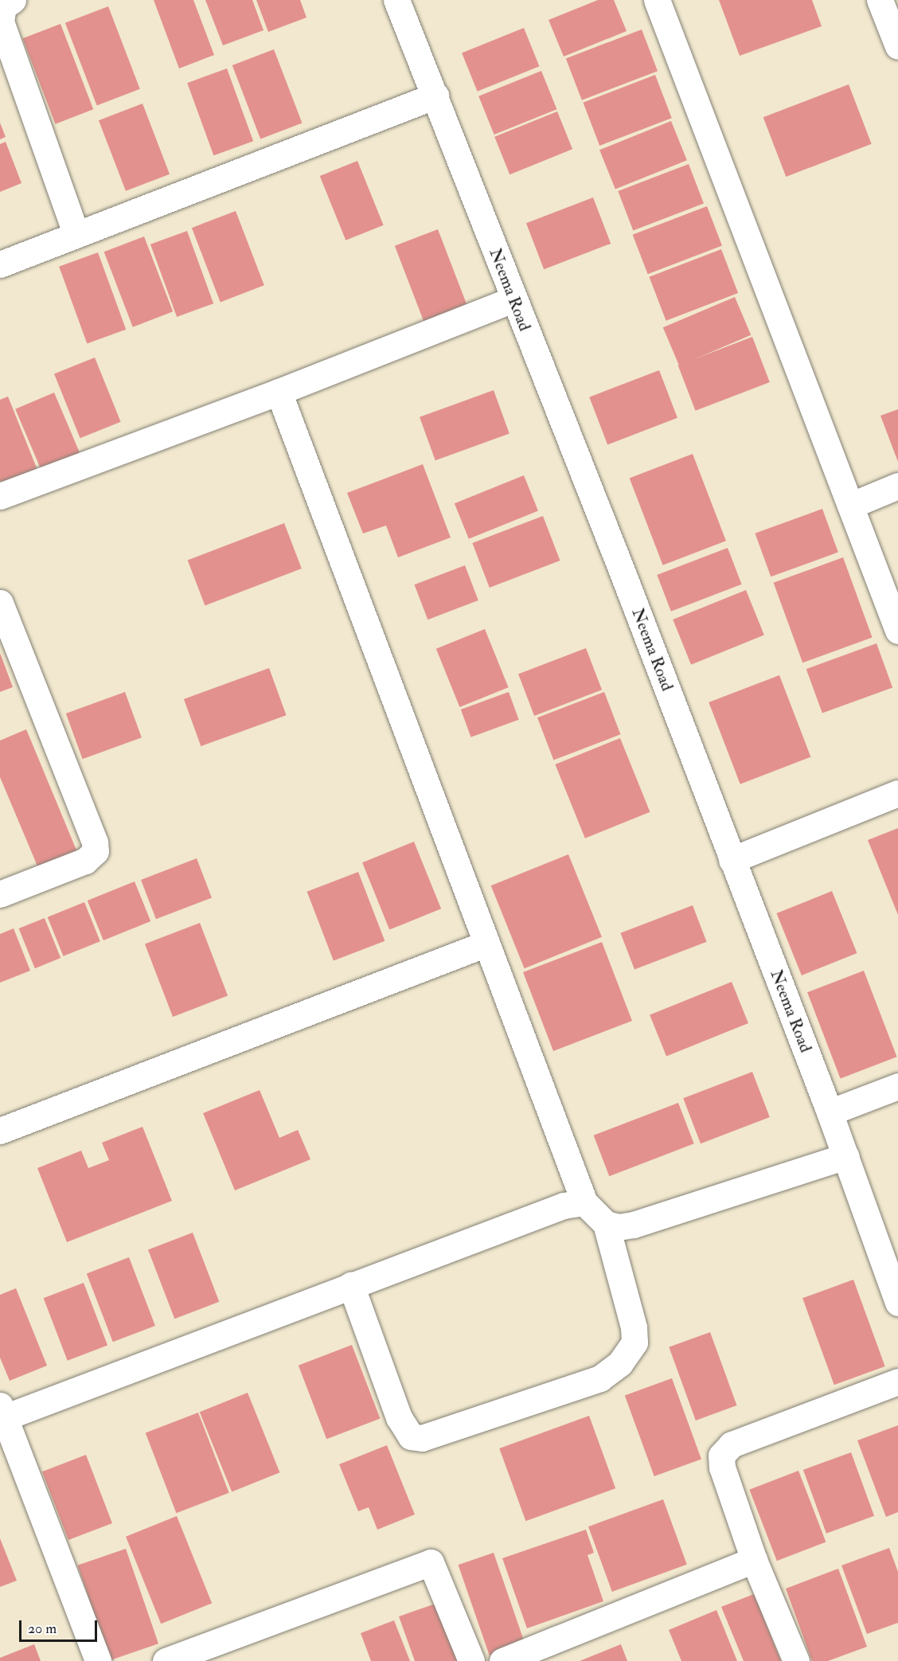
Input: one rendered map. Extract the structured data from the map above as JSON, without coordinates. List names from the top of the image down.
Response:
{
  "streets": {
    "street": ["Neema Road"]
  },
  "scale_bar": "20 m"
}
